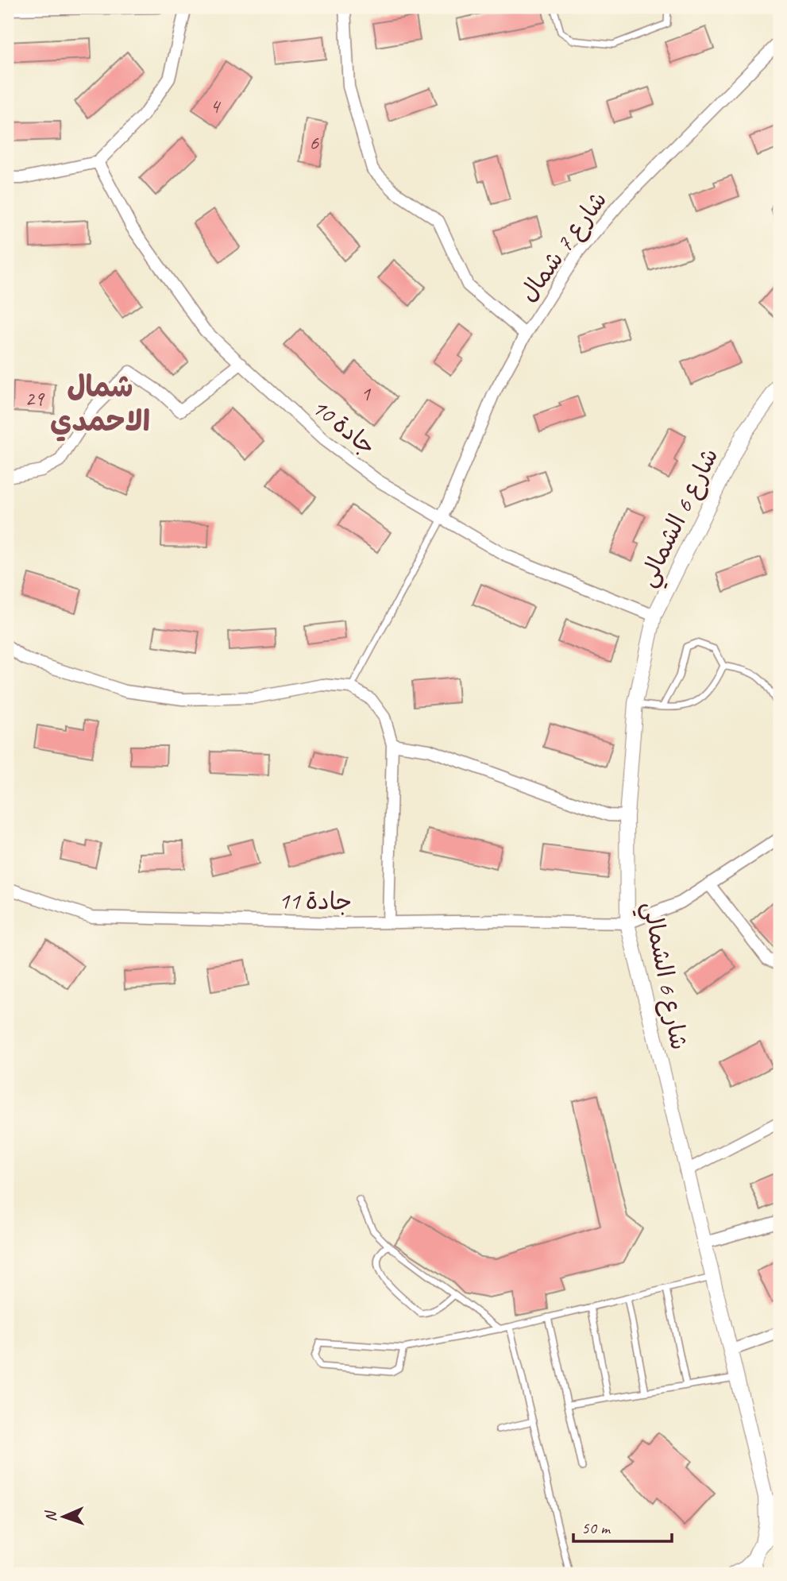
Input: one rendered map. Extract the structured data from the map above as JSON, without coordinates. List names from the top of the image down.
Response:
{
  "streets": {
    "street": [
      "شارع 7 شمال",
      "جادة 10",
      "شارع 6 الشمالي",
      "جادة 11"
    ]
  },
  "crossings": [
    ["شارع 7 شمال", "جادة 10"],
    ["جادة 10", "شارع 6 الشمالي"],
    ["شارع 6 الشمالي", "جادة 11"]
  ],
  "districts": ["شمال الاحمدي"],
  "house_numbers": [
    "4",
    "6",
    "1",
    "29"
  ],
  "scale_bar": "50 m",
  "north": "left"
}
